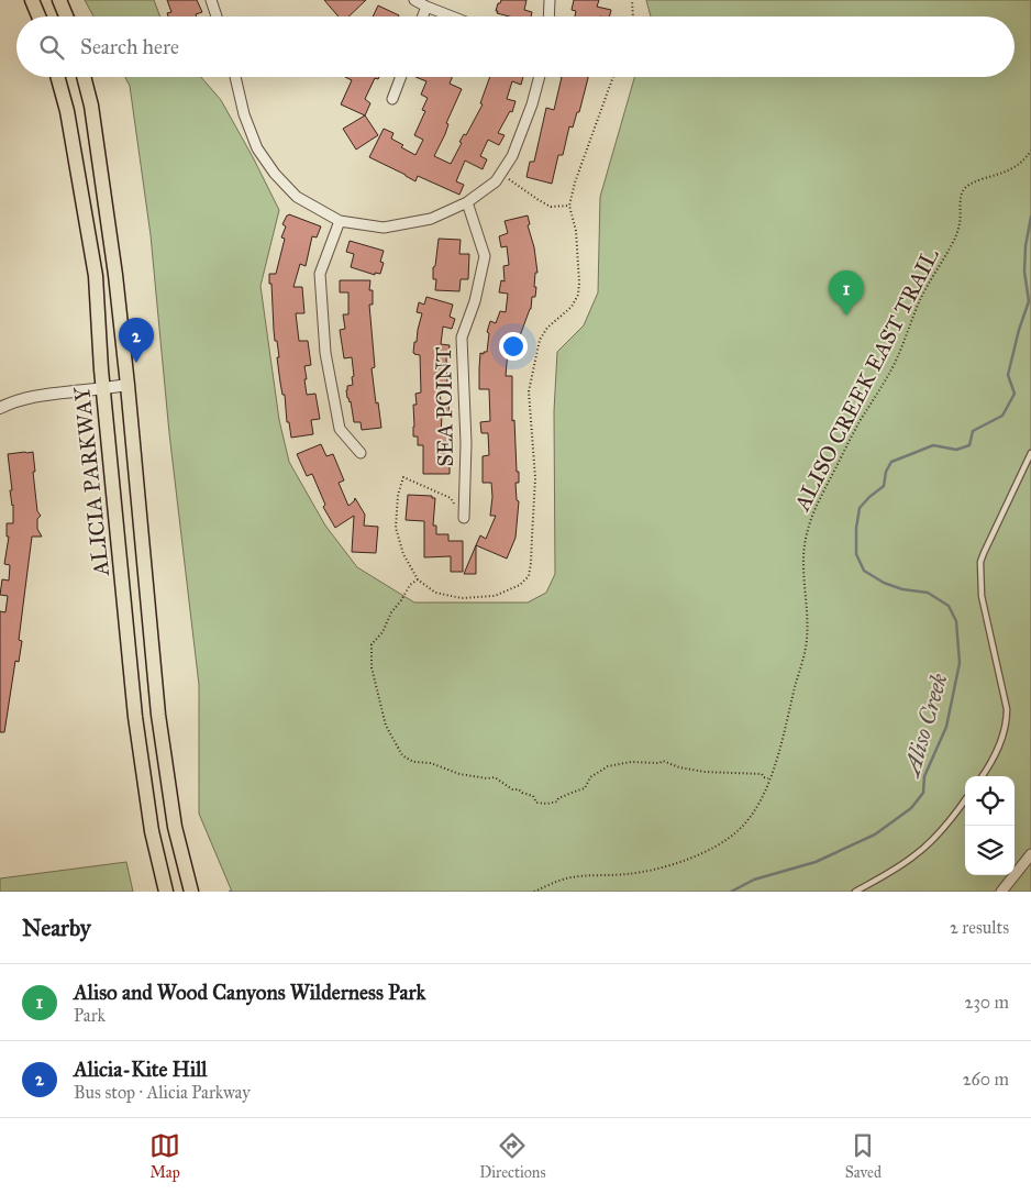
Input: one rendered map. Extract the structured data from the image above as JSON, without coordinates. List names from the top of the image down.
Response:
{
  "streets": {
    "main road": ["ALICIA PARKWAY"],
    "street": ["SEA POINT"],
    "path": ["ALISO CREEK EAST TRAIL"]
  },
  "water": ["Aliso Creek"],
  "page": {
    "search": "Search here",
    "pins": ["1", "2"],
    "heading": ["Nearby", "2 results"],
    "list": [
      {
        "mark": "1",
        "name": "Aliso and Wood Canyons Wilderness Park",
        "note": "Park",
        "value": "230 m"
      },
      {
        "mark": "2",
        "name": "Alicia-Kite Hill",
        "note": "Bus stop · Alicia Parkway",
        "value": "260 m"
      }
    ],
    "nav": ["Map", "Directions", "Saved"]
  }
}
